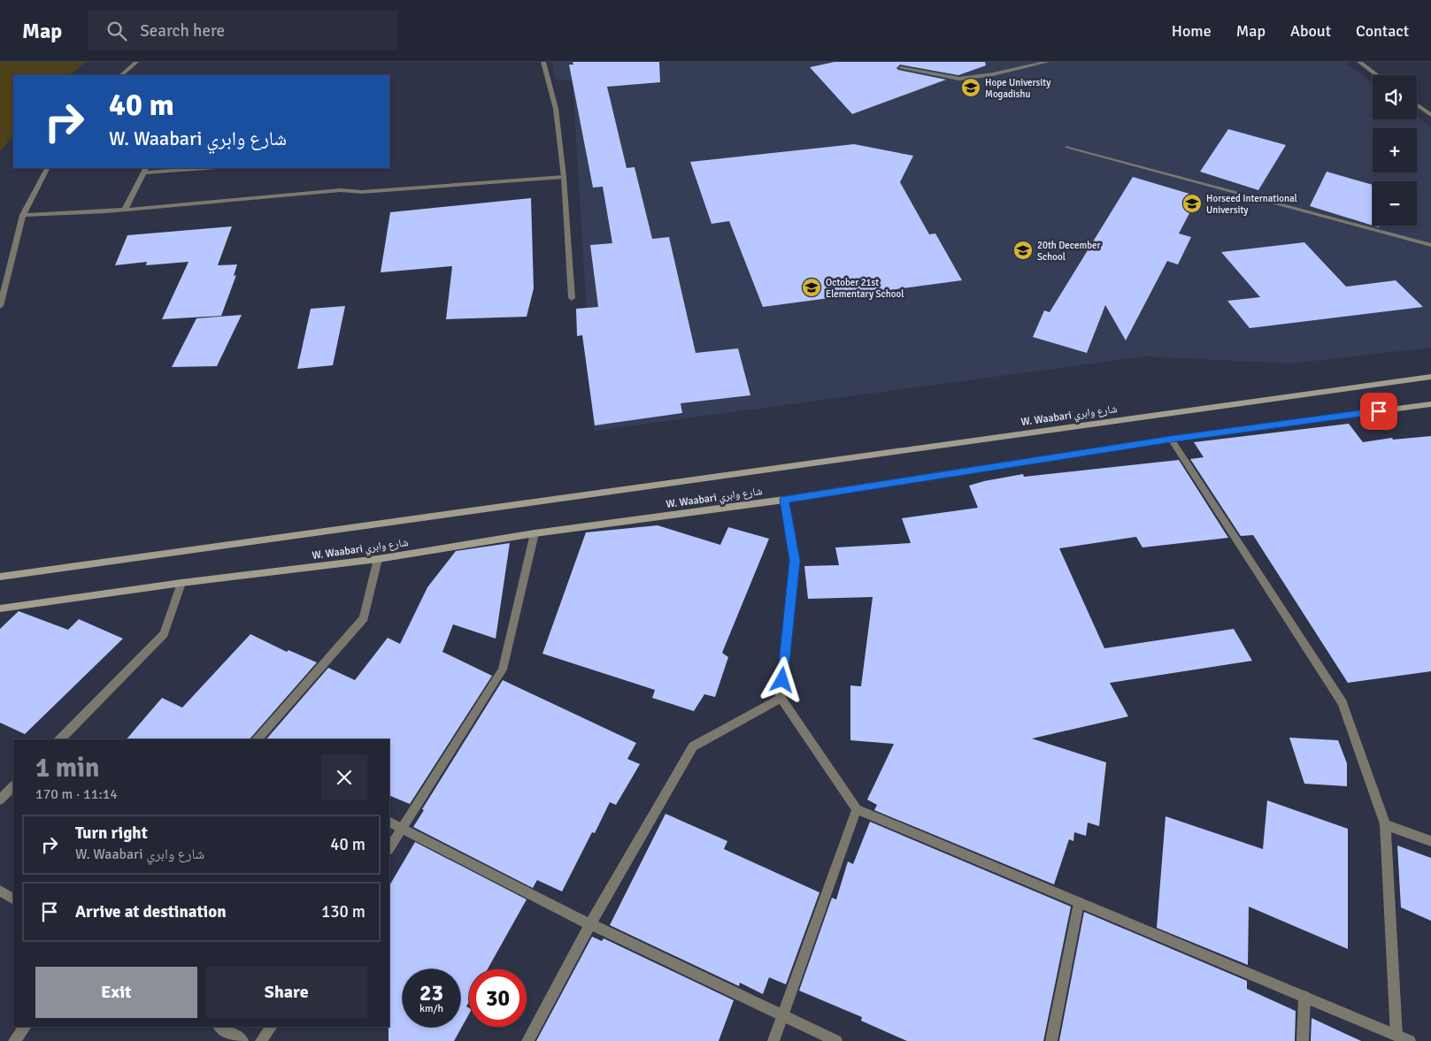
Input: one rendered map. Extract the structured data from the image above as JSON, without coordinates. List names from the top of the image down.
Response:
{
  "streets": {
    "main road": ["W. Waabari شارع وابري"]
  },
  "places": {
    "school or university": [
      "Hope University Mogadishu",
      "Horseed International University",
      "20th December School",
      "October 21st Elementary School"
    ]
  },
  "page": {
    "header": "Map",
    "search": "Search here",
    "nav": [
      "Home",
      "Map",
      "About",
      "Contact"
    ],
    "map_buttons": ["+", "−"],
    "turn": ["40 m", "W. Waabari شارع وابري"],
    "heading": ["1 min", "170 m · 11:14"],
    "list": [
      {
        "name": "Turn right",
        "note": "W. Waabari شارع وابري",
        "value": "40 m"
      },
      {
        "name": "Arrive at destination",
        "value": "130 m"
      }
    ],
    "buttons": ["Exit", "Share"],
    "speed": "23 km/h",
    "limit": "30"
  }
}
